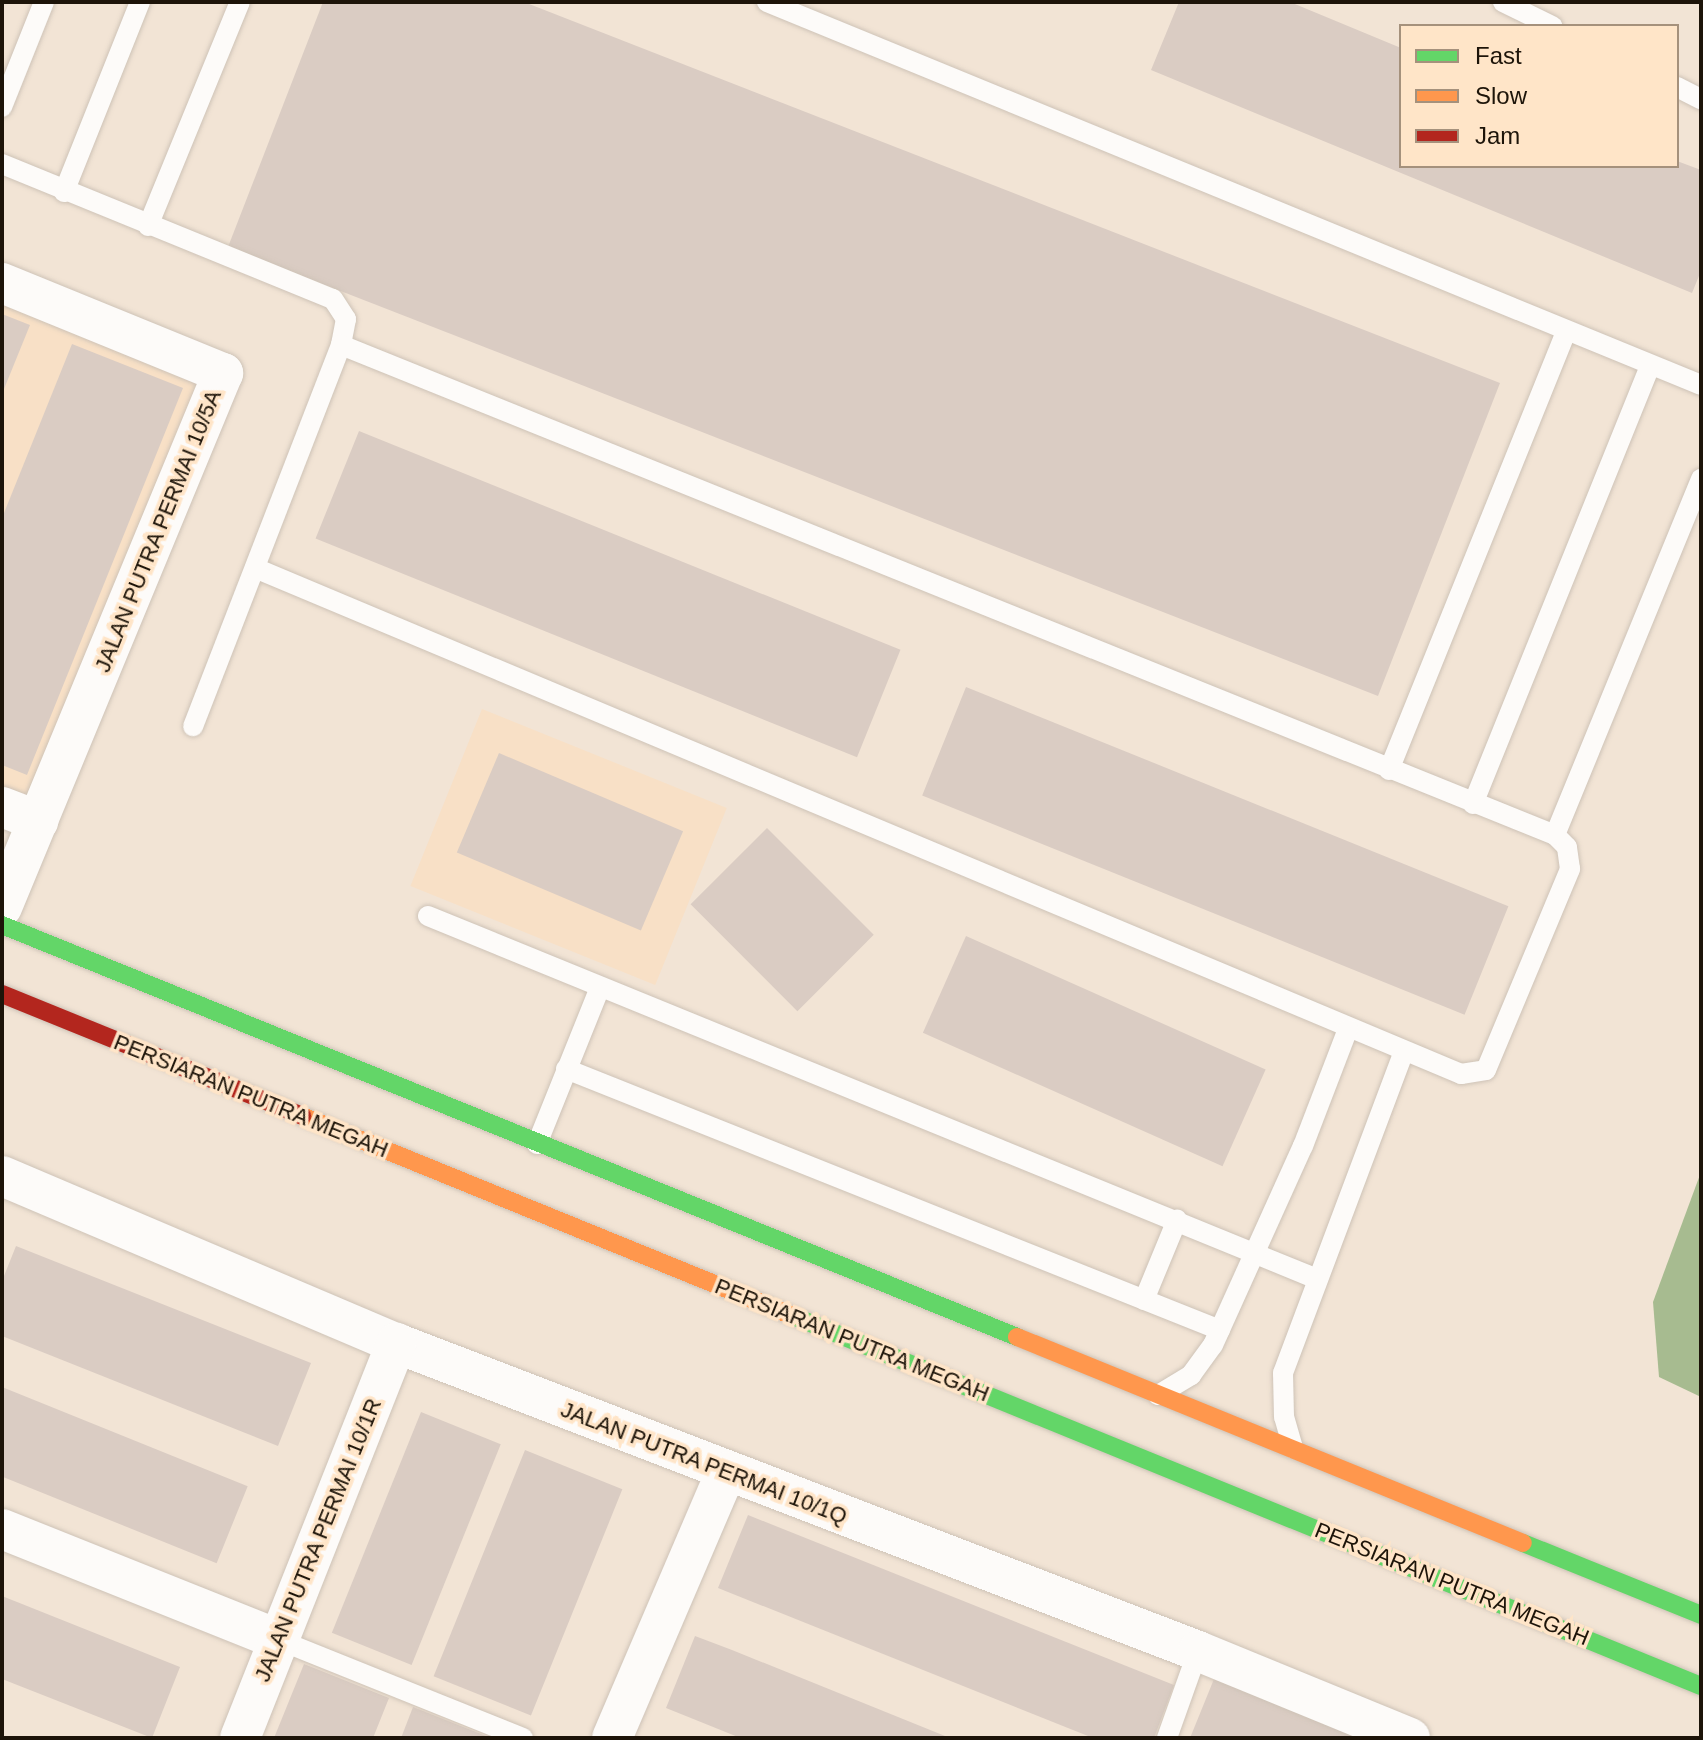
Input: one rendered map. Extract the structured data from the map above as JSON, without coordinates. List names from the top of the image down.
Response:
{
  "streets": {
    "street": [
      "JALAN PUTRA PERMAI 10/5A",
      "PERSIARAN PUTRA MEGAH",
      "JALAN PUTRA PERMAI 10/1Q",
      "JALAN PUTRA PERMAI 10/1R"
    ]
  },
  "crossings": [
    ["JALAN PUTRA PERMAI 10/1Q", "JALAN PUTRA PERMAI 10/1R"]
  ],
  "legend": ["Fast", "Slow", "Jam"]
}
